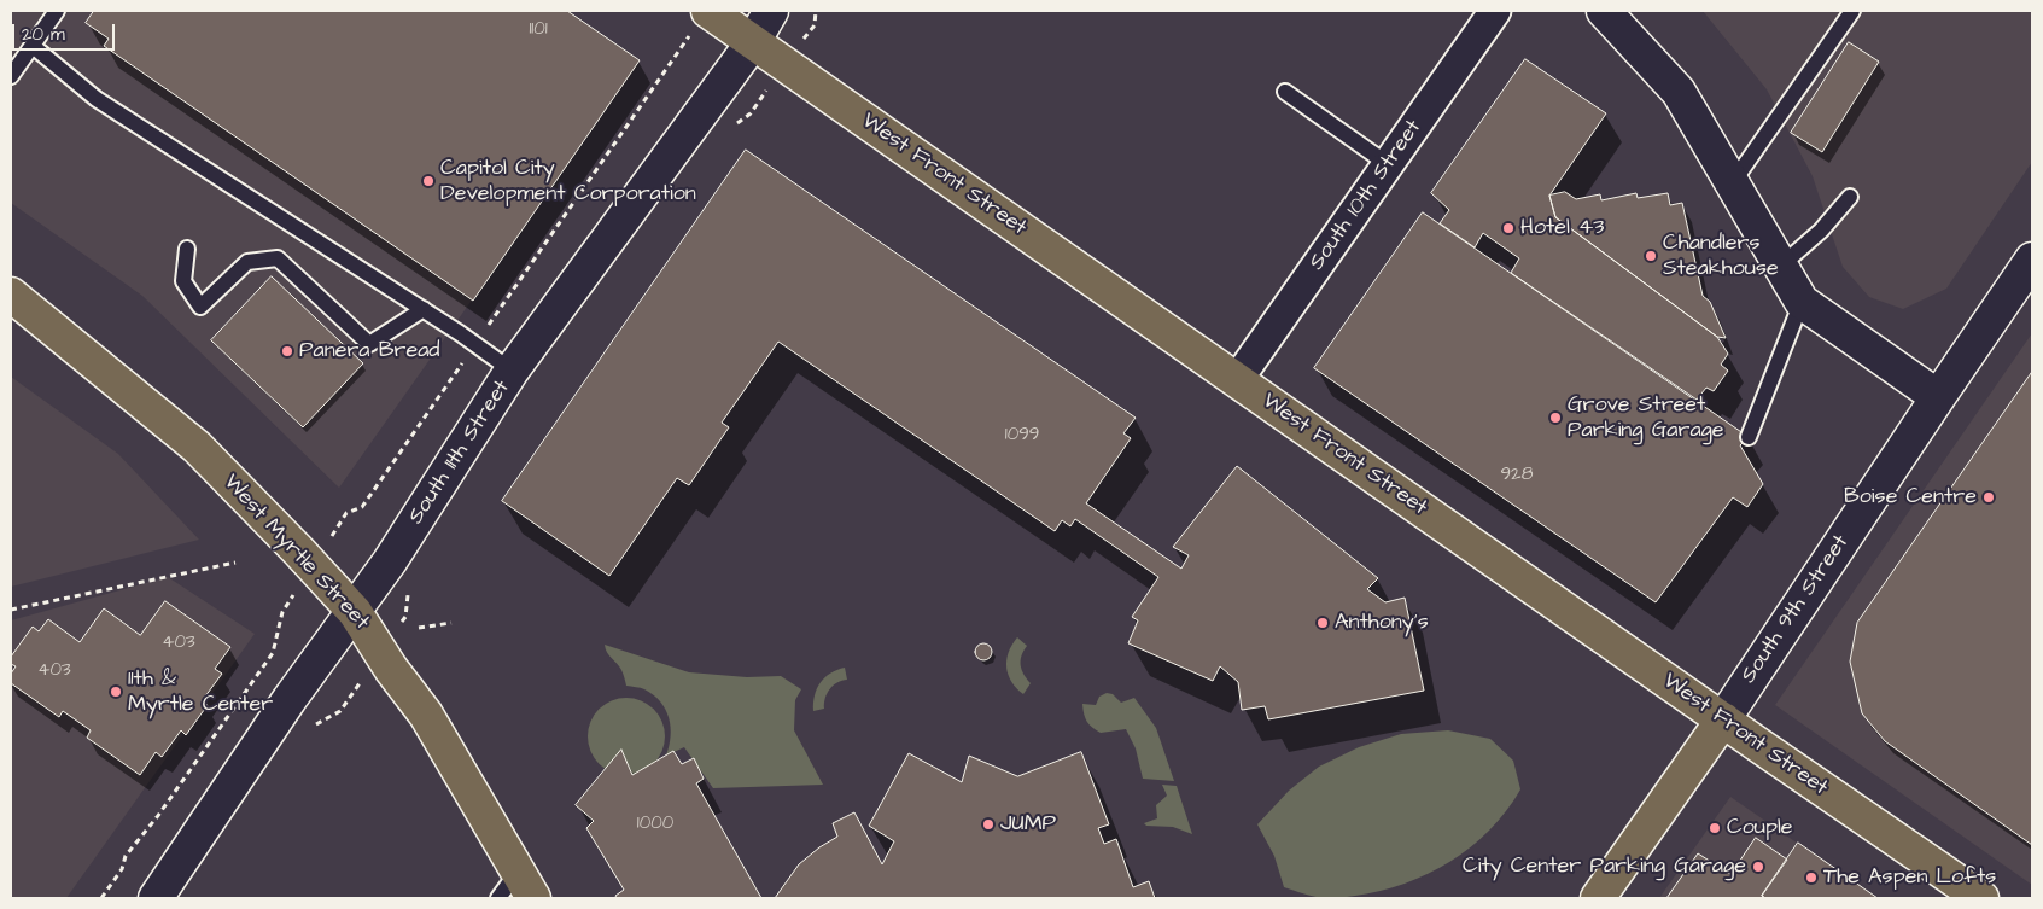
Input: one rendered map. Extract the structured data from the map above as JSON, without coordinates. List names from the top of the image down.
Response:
{
  "streets": {
    "main road": ["West Front Street", "West Myrtle Street", "South 9th Street"],
    "street": ["South 10th Street", "South 11th Street"]
  },
  "crossings": [
    ["West Front Street", "South 10th Street"],
    ["West Front Street", "South 11th Street"],
    ["West Front Street", "South 9th Street"],
    ["South 11th Street", "West Myrtle Street"]
  ],
  "places": [
    "Capitol City Development Corporation",
    "Hotel 43",
    "Chandlers Steakhouse",
    "Panera Bread",
    "Grove Street Parking Garage",
    "Boise Centre",
    "Anthony's",
    "11th & Myrtle Center",
    "JUMP",
    "Couple",
    "City Center Parking Garage",
    "The Aspen Lofts"
  ],
  "house_numbers": [
    "1101",
    "1099",
    "928",
    "403",
    "403",
    "1000"
  ],
  "scale_bar": "20 m"
}
